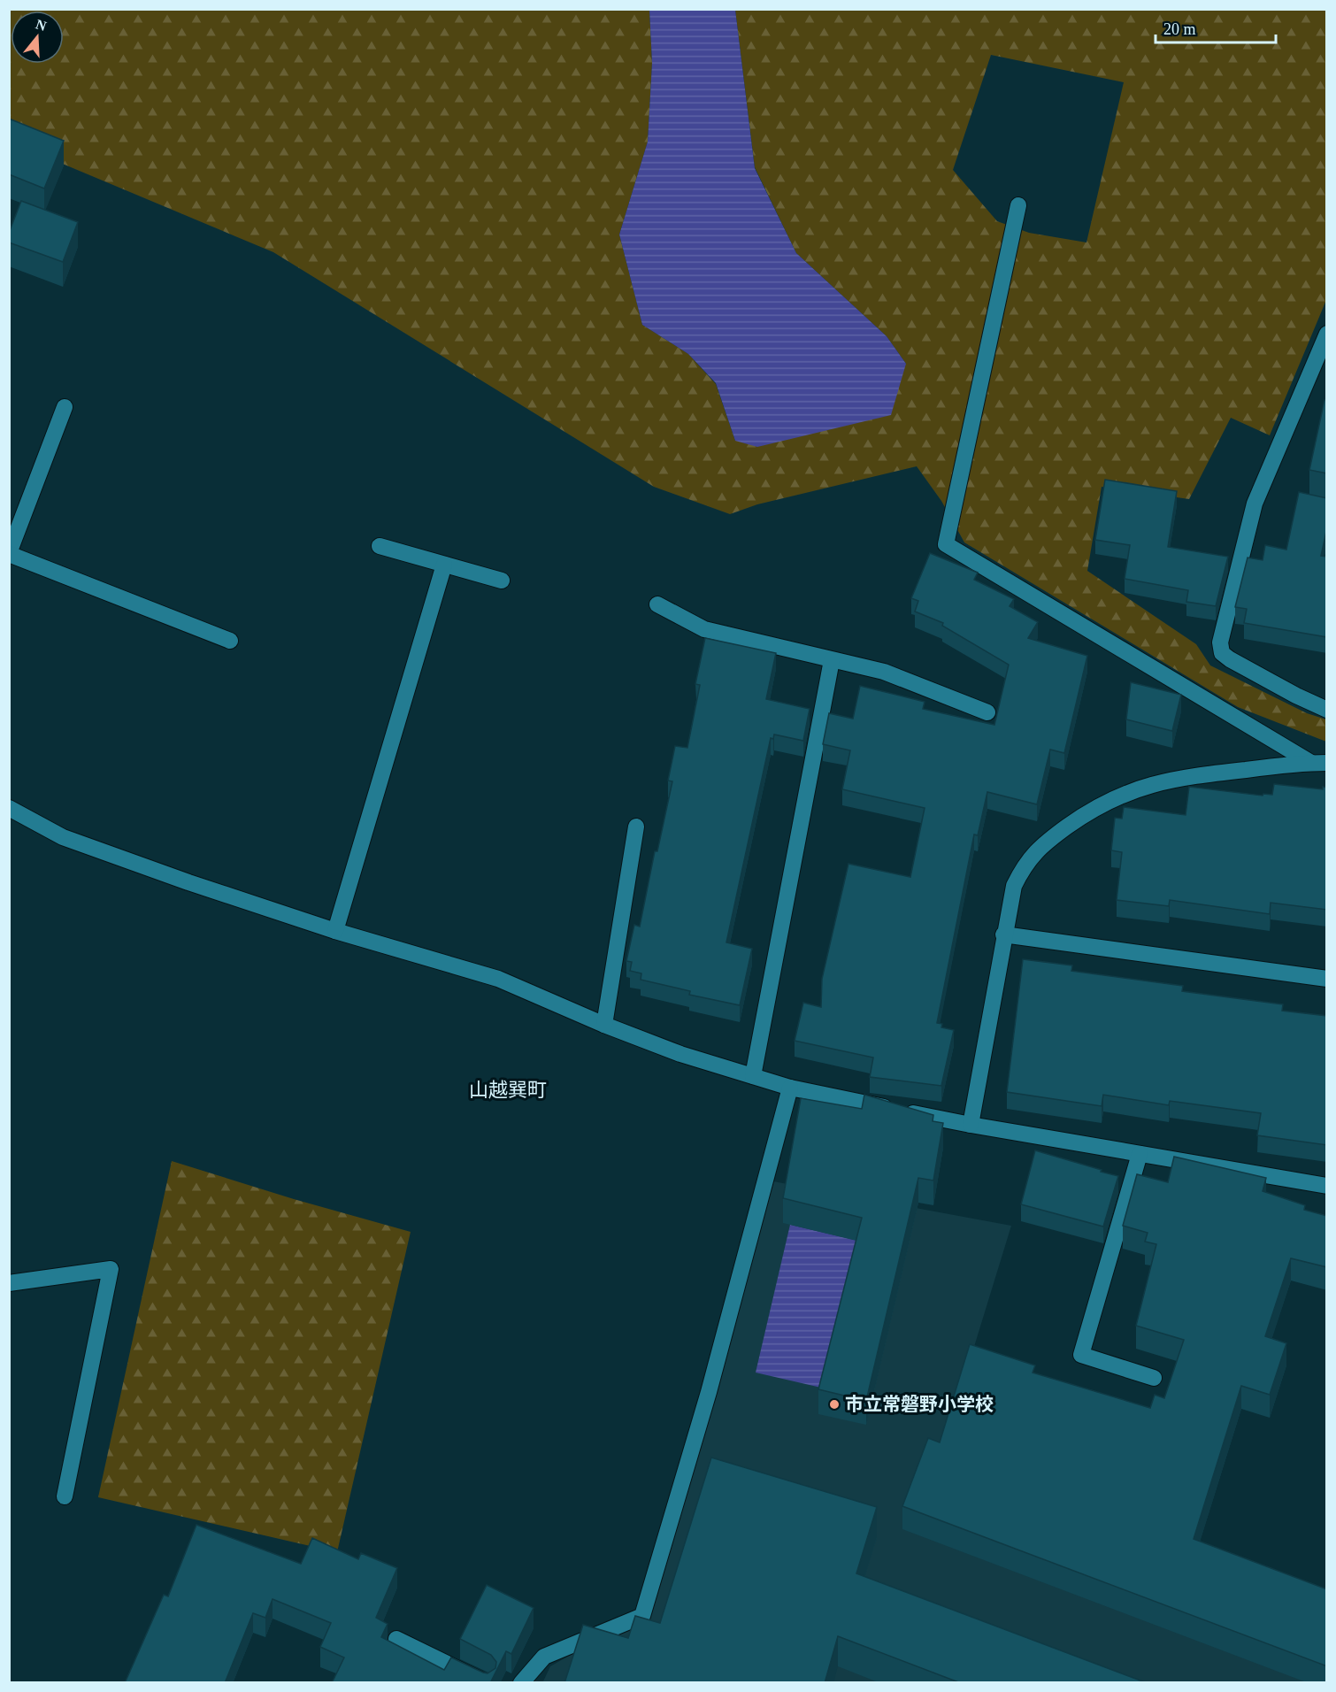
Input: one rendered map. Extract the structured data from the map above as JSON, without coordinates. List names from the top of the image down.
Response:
{
  "districts": ["山越巽町"],
  "places": ["市立常磐野小学校"],
  "scale_bar": "20 m",
  "north": "top"
}
